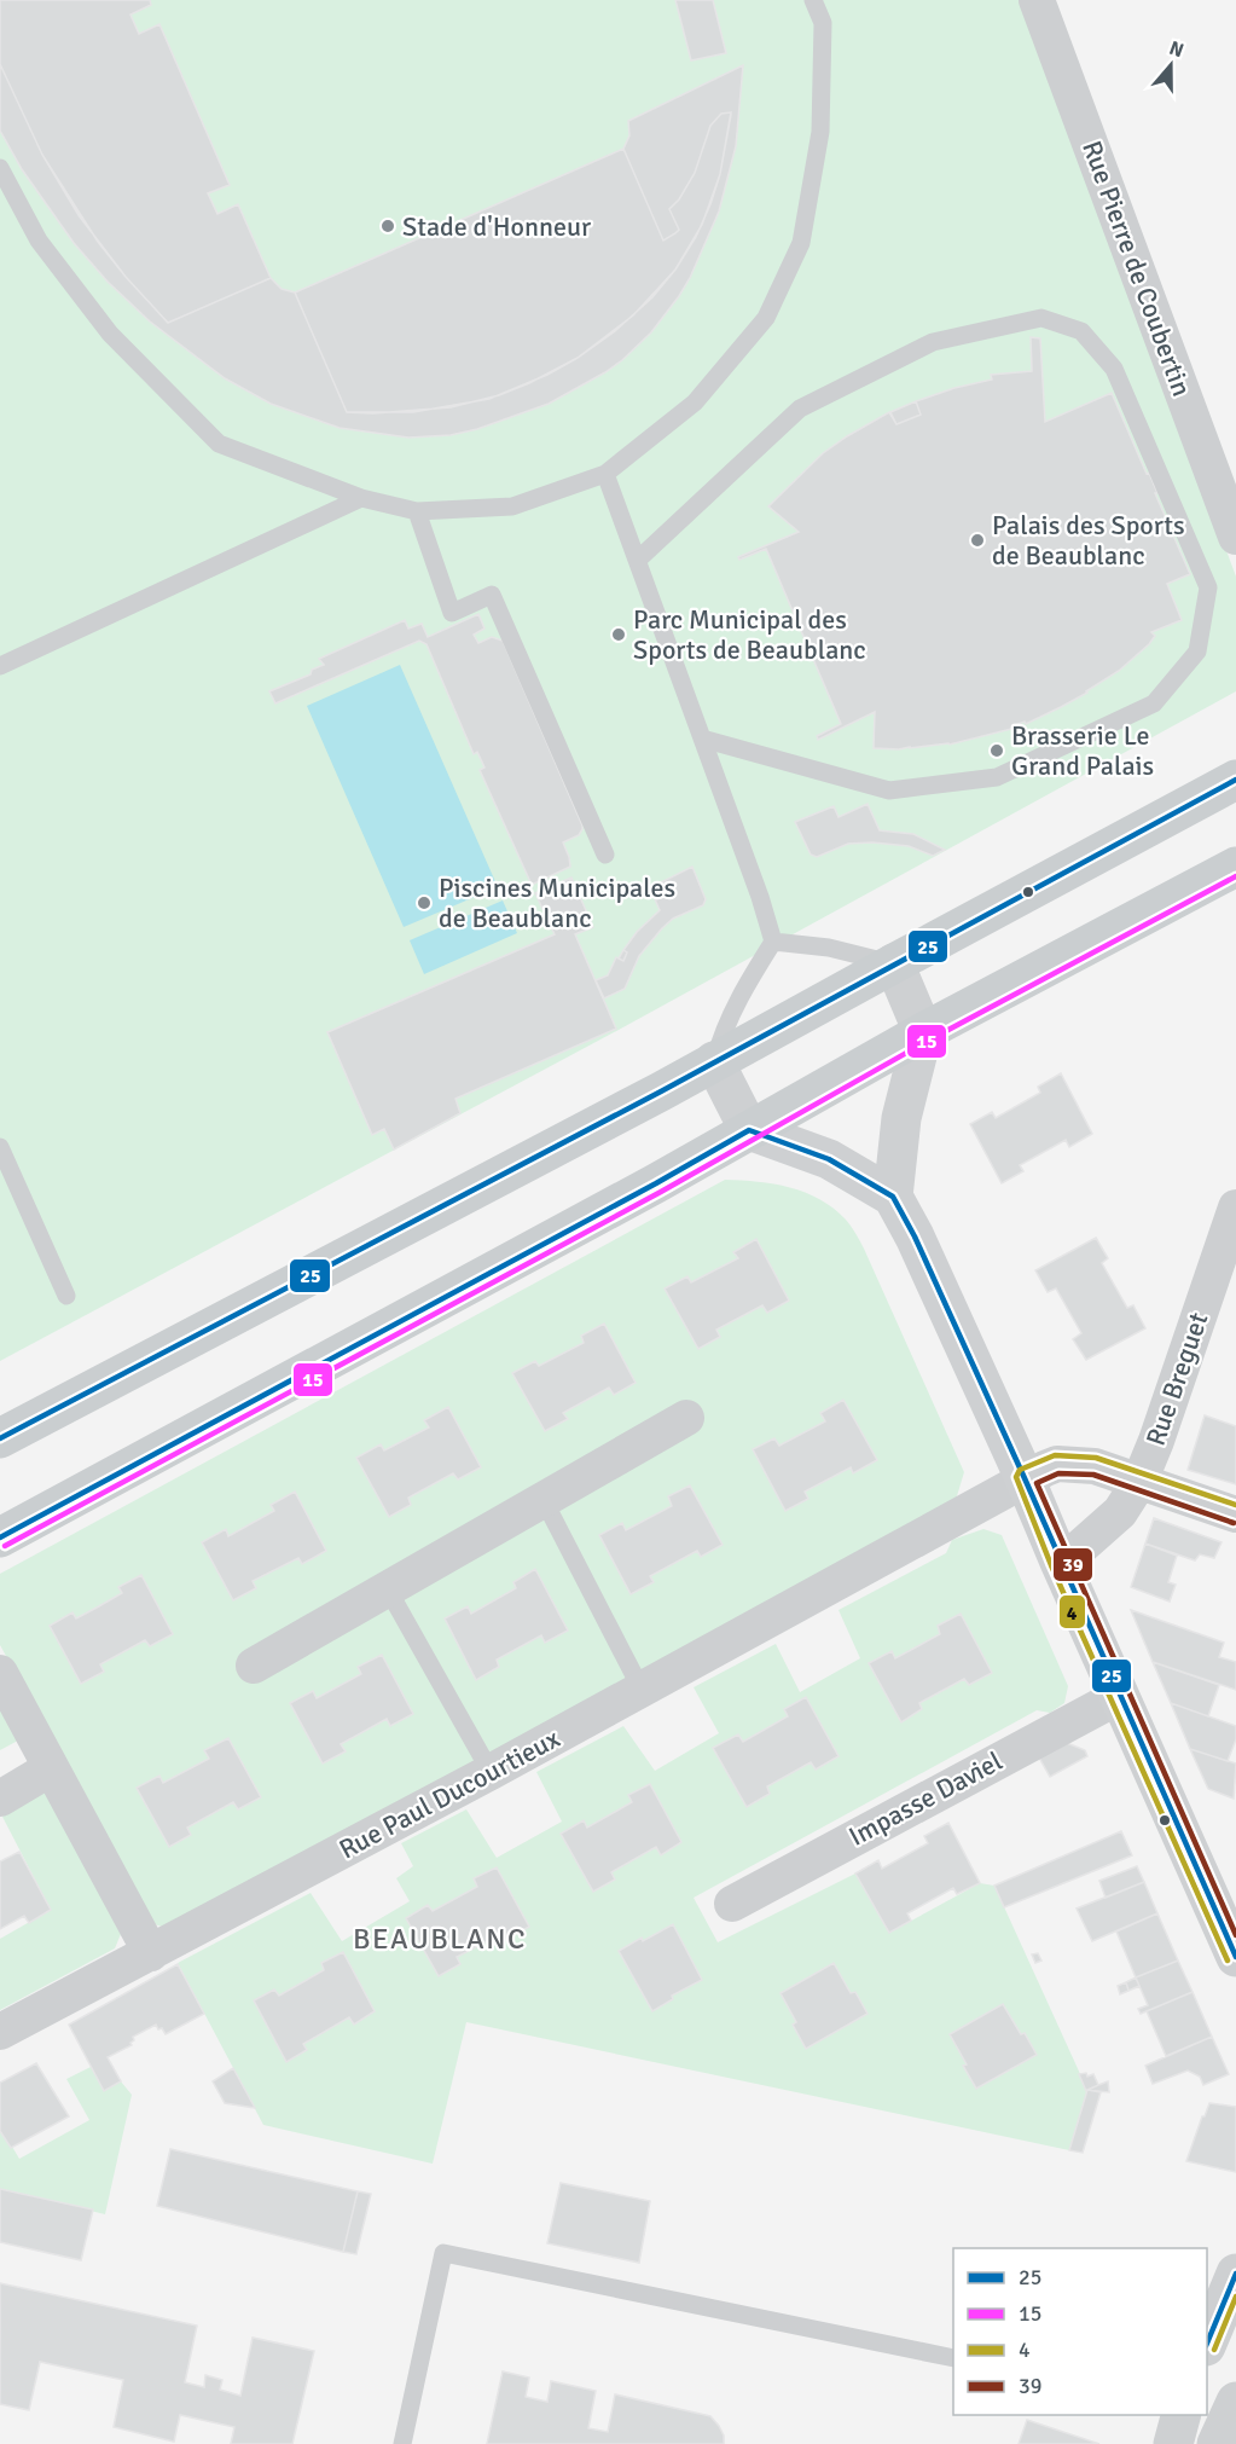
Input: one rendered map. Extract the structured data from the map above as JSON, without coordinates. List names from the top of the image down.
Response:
{
  "streets": {
    "street": [
      "Rue Pierre de Coubertin",
      "Rue Breguet",
      "Rue Paul Ducourtieux",
      "Impasse Daviel"
    ]
  },
  "crossings": [
    ["Rue Breguet", "Rue Paul Ducourtieux"]
  ],
  "districts": ["BEAUBLANC"],
  "places": [
    "Stade d'Honneur",
    "Palais des Sports de Beaublanc",
    "Parc Municipal des Sports de Beaublanc",
    "Brasserie Le Grand Palais",
    "Piscines Municipales de Beaublanc"
  ],
  "lines": [
    "transit line 25",
    "transit line 15",
    "transit line 4",
    "transit line 39"
  ],
  "legend": [
    "25",
    "15",
    "4",
    "39"
  ],
  "north": "top"
}
